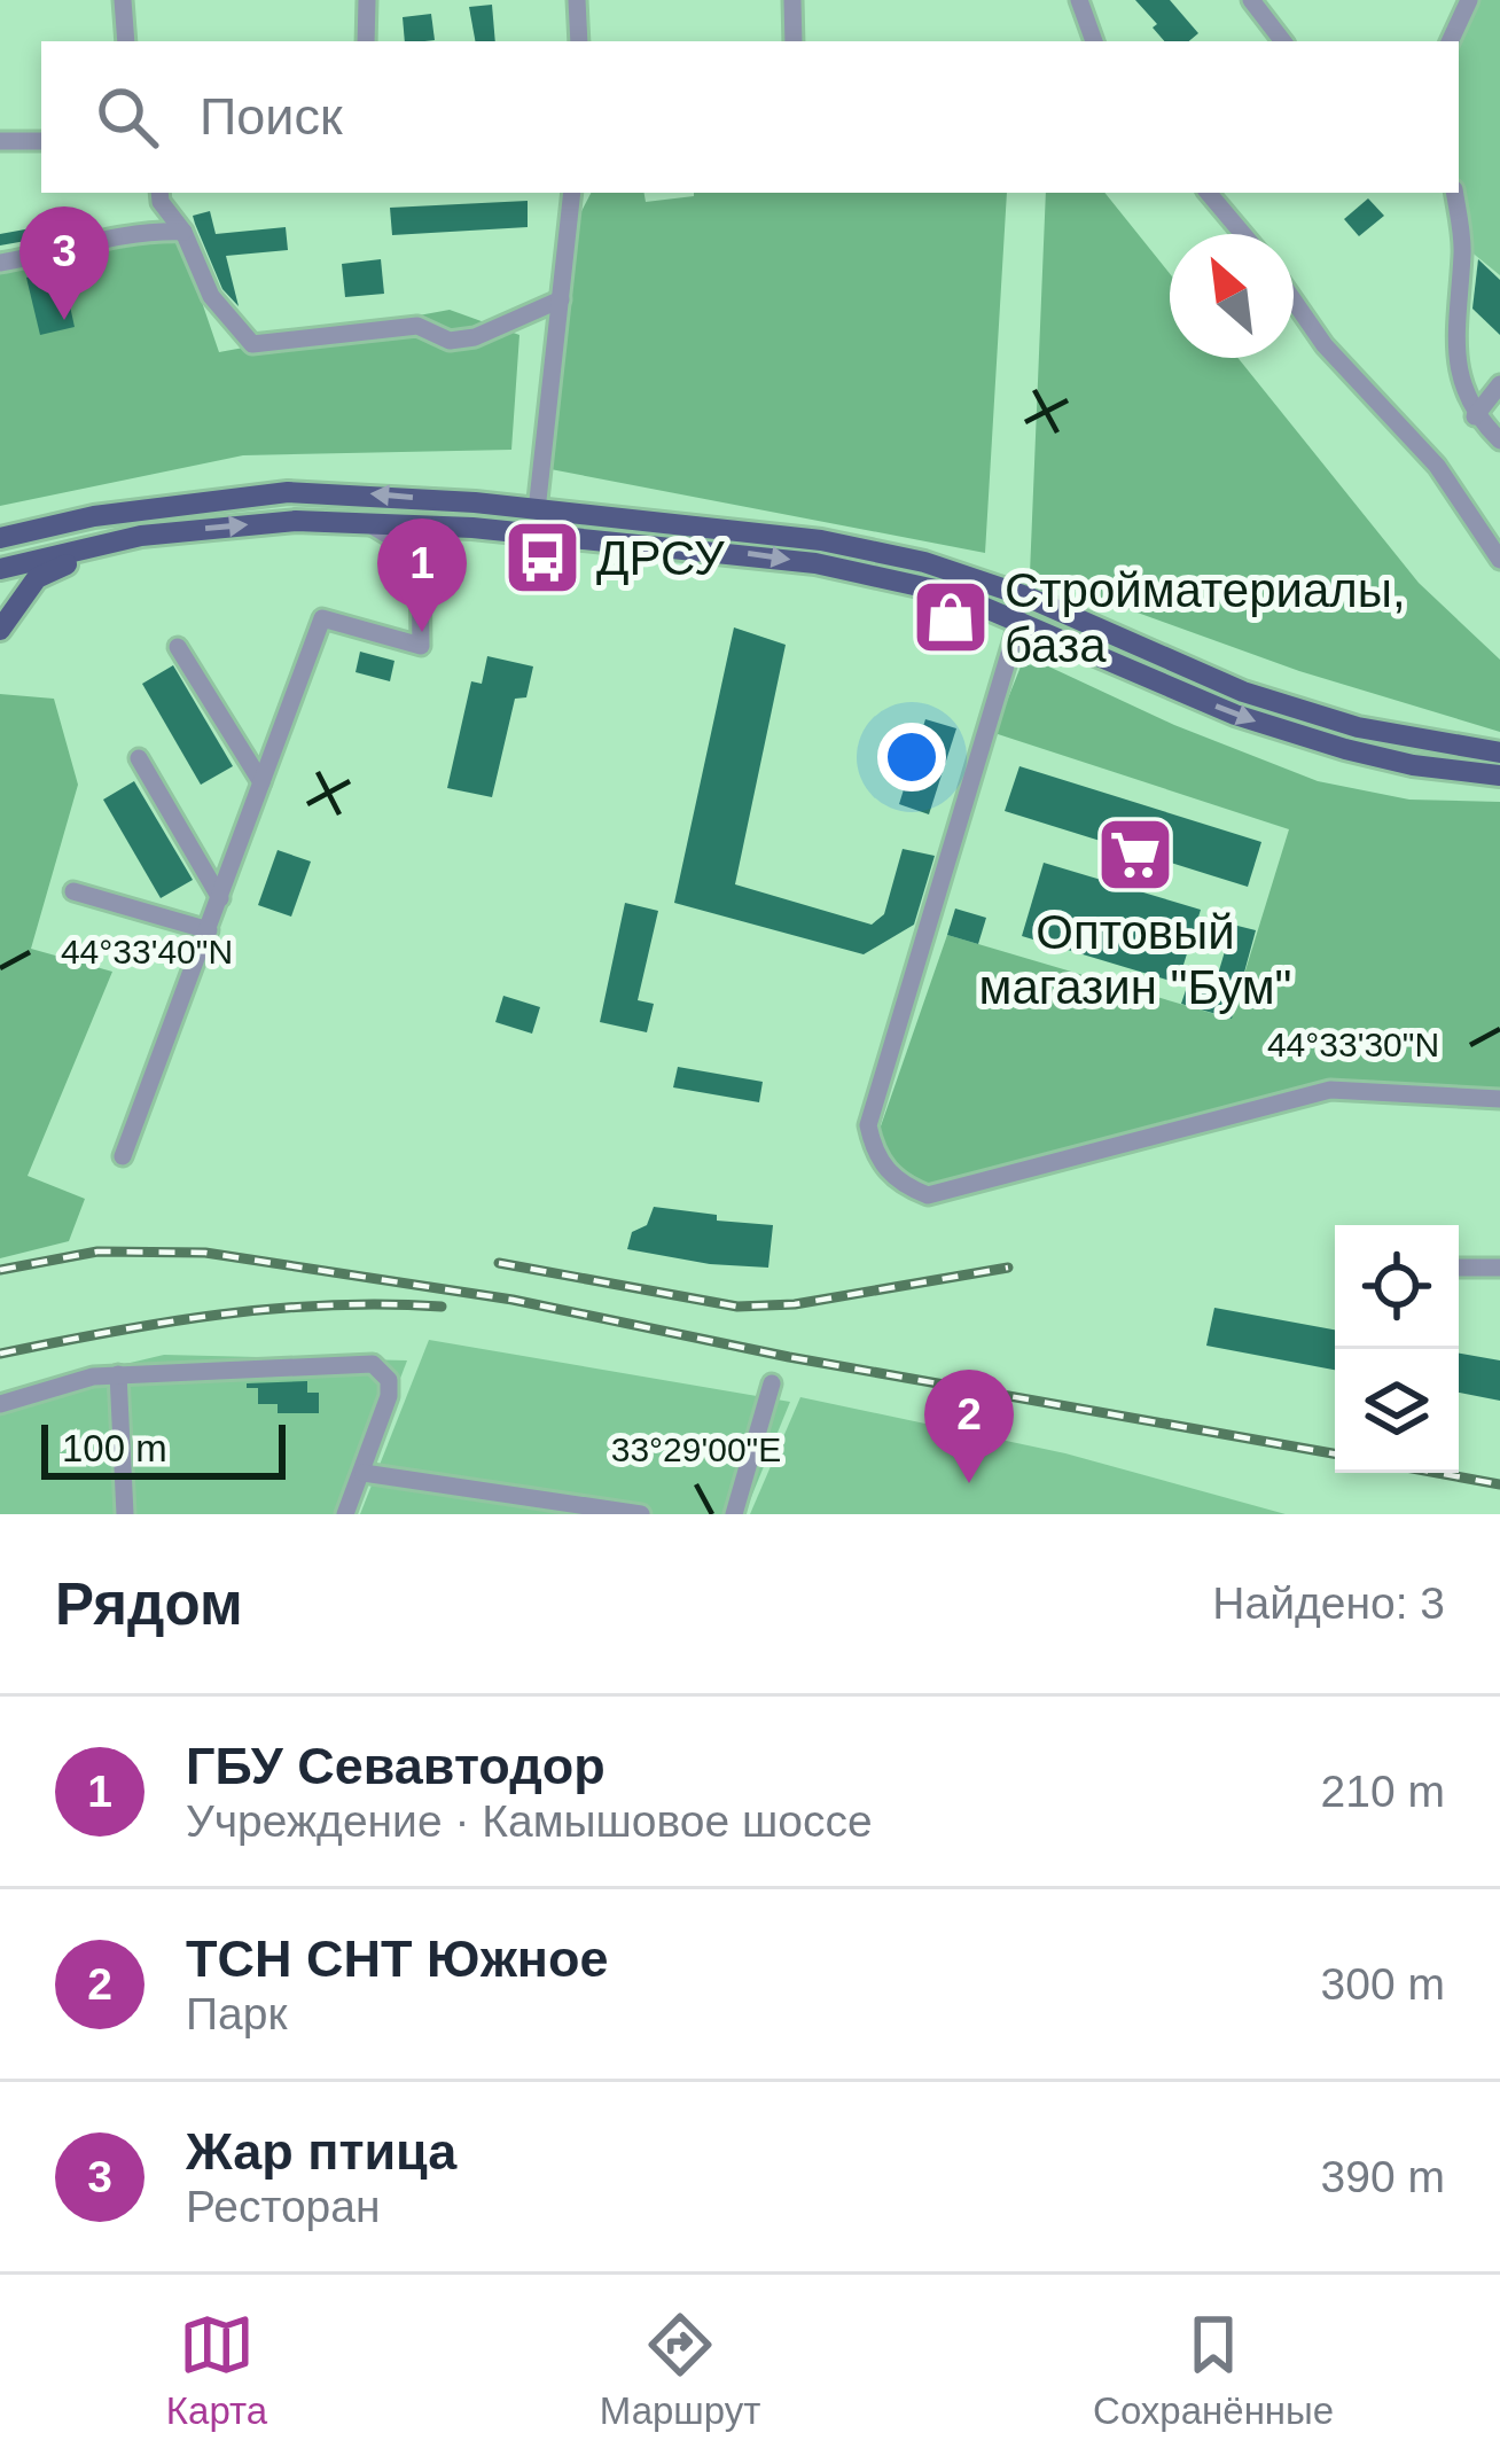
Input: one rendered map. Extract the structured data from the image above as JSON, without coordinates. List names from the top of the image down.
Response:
{
  "places": {
    "bus stop": ["ДРСУ"],
    "shop": ["Стройматериалы, база"],
    "supermarket": ["Оптовый магазин \"Бум\""]
  },
  "scale_bar": "100 m",
  "north": "top left",
  "page": {
    "search": "Поиск",
    "pins": ["3", "1", "2"],
    "scale": "100 m",
    "heading": ["Рядом", "Найдено: 3"],
    "list": [
      {
        "mark": "1",
        "name": "ГБУ Севавтодор",
        "note": "Учреждение · Камышовое шоссе",
        "value": "210 m"
      },
      {
        "mark": "2",
        "name": "ТСН СНТ Южное",
        "note": "Парк",
        "value": "300 m"
      },
      {
        "mark": "3",
        "name": "Жар птица",
        "note": "Ресторан",
        "value": "390 m"
      }
    ],
    "nav": ["Карта", "Маршрут", "Сохранённые"]
  },
  "coordinates": ["44°33'40\"N", "44°33'30\"N", "33°29'00\"E"]
}
